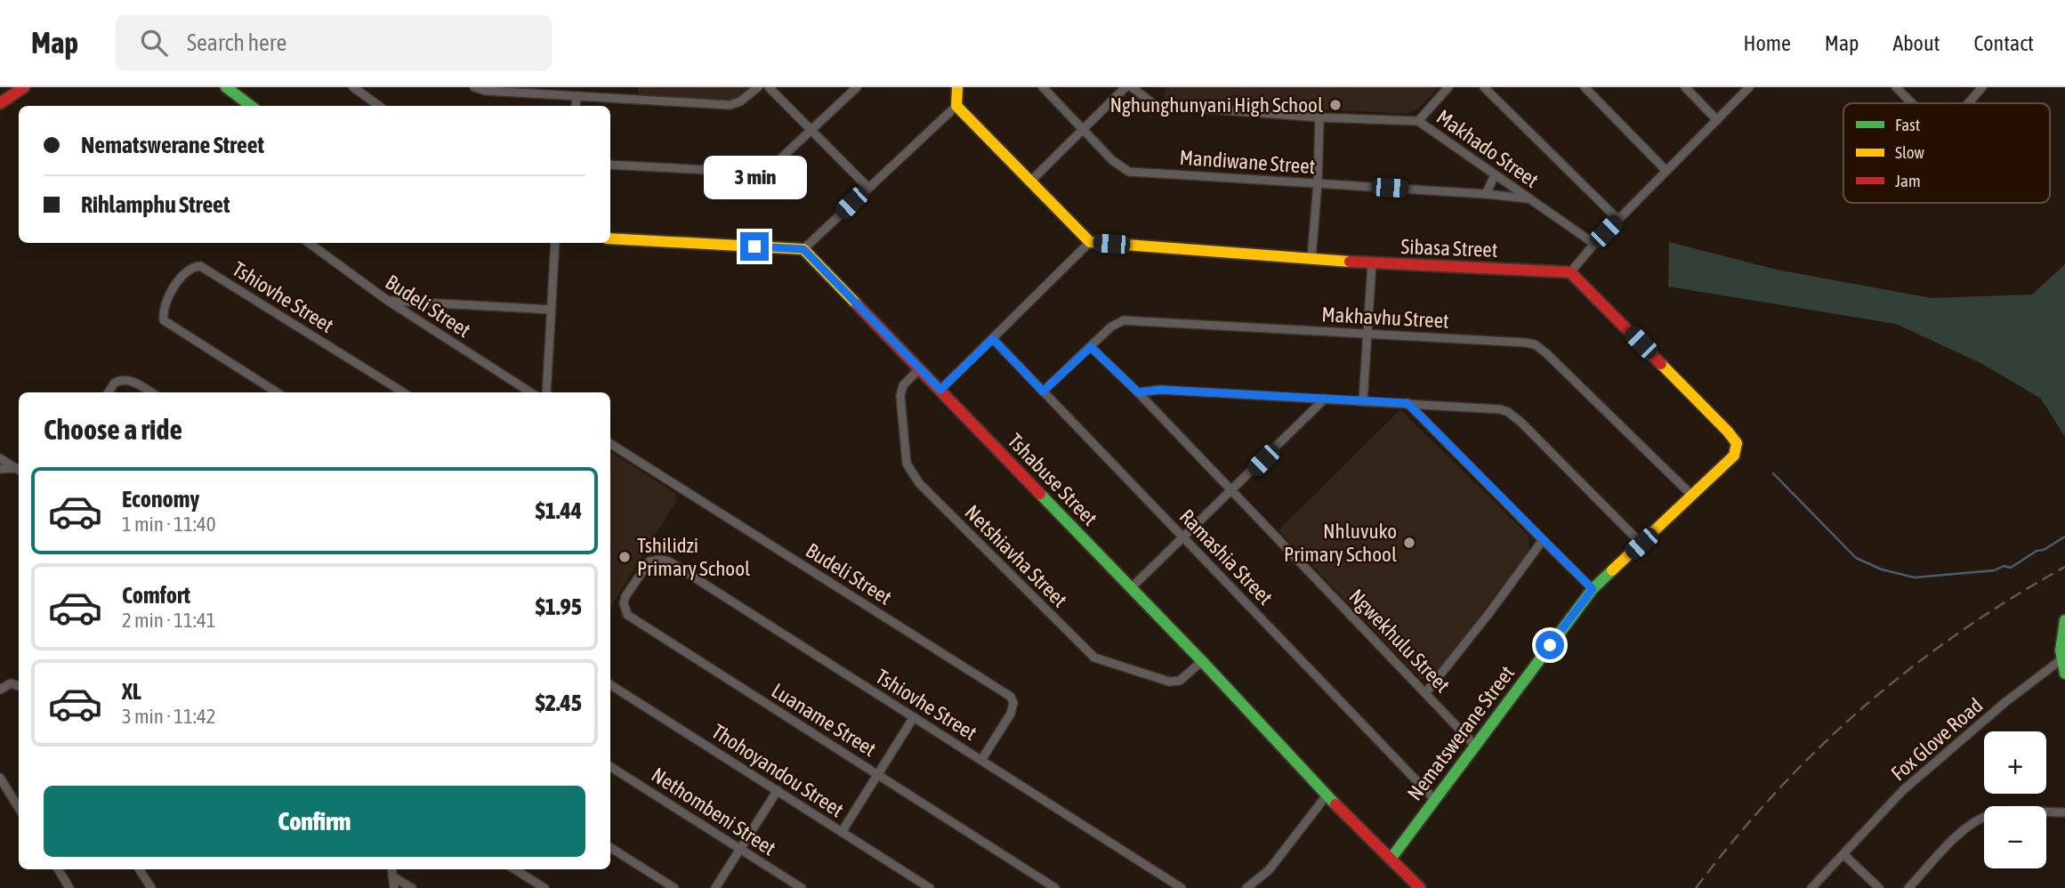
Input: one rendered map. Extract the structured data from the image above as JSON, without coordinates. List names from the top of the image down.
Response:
{
  "streets": {
    "street": [
      "Makhado Street",
      "Mandiwane Street",
      "Sibasa Street",
      "Tshiovhe Street",
      "Budeli Street",
      "Makhavhu Street",
      "Tshabuse Street",
      "Netshiavha Street",
      "Ramashia Street",
      "Ngwekhulu Street",
      "Luaname Street",
      "Nematswerane Street",
      "Fox Glove Road",
      "Thohoyandou Street",
      "Nethombeni Street"
    ]
  },
  "crossings": [
    ["Makhado Street", "Mandiwane Street"],
    ["Sibasa Street", "Nematswerane Street"],
    ["Tshiovhe Street", "Budeli Street"],
    ["Tshiovhe Street", "Luaname Street"],
    ["Makhavhu Street", "Ramashia Street"],
    ["Makhavhu Street", "Ngwekhulu Street"],
    ["Makhavhu Street", "Nematswerane Street"],
    ["Tshabuse Street", "Netshiavha Street"],
    ["Tshabuse Street", "Nematswerane Street"],
    ["Ramashia Street", "Nematswerane Street"],
    ["Ngwekhulu Street", "Nematswerane Street"]
  ],
  "places": ["Nghunghunyani High School", "Nhluvuko Primary School", "Tshilidzi Primary School"],
  "legend": ["Fast", "Slow", "Jam"],
  "page": {
    "header": "Map",
    "search": "Search here",
    "nav": [
      "Home",
      "Map",
      "About",
      "Contact"
    ],
    "banner": ["Nematswerane Street", "Rihlamphu Street"],
    "bubble": "3 min",
    "heading": "Choose a ride",
    "list": [
      {
        "name": "Economy",
        "note": "1 min · 11:40",
        "value": "$1.44"
      },
      {
        "name": "Comfort",
        "note": "2 min · 11:41",
        "value": "$1.95"
      },
      {
        "name": "XL",
        "note": "3 min · 11:42",
        "value": "$2.45"
      }
    ],
    "map_buttons": ["+", "−"],
    "buttons": "Confirm"
  }
}
